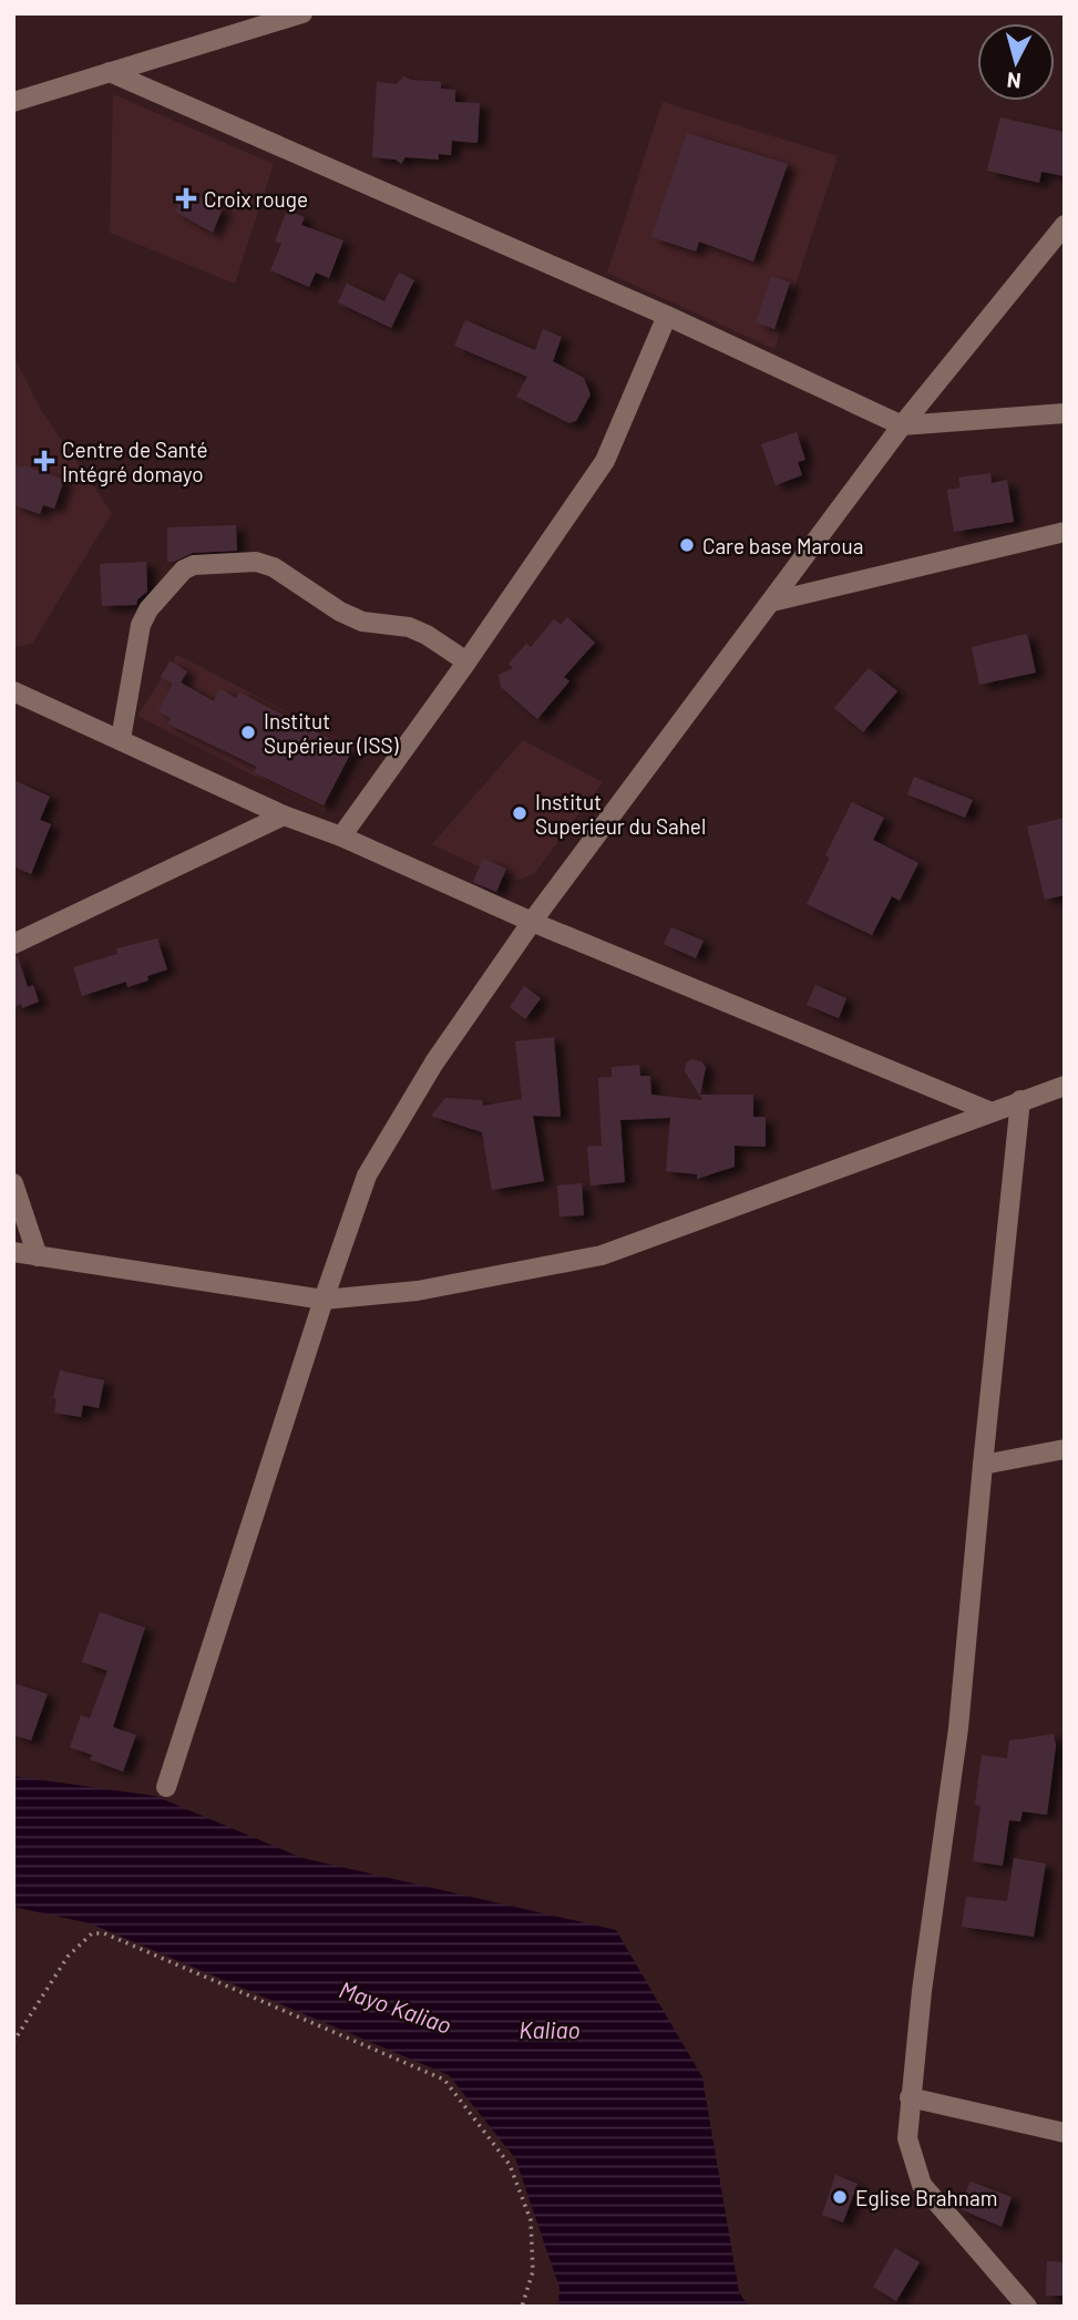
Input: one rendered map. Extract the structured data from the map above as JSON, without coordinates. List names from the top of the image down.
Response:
{
  "water": ["Mayo Kaliao", "Kaliao"],
  "places": {
    "health": ["Croix rouge", "Centre de Santé Intégré domayo"],
    "other": [
      "Care base Maroua",
      "Institut Supérieur (ISS)",
      "Institut Superieur du Sahel",
      "Eglise Brahnam"
    ]
  },
  "north": "bottom"
}
